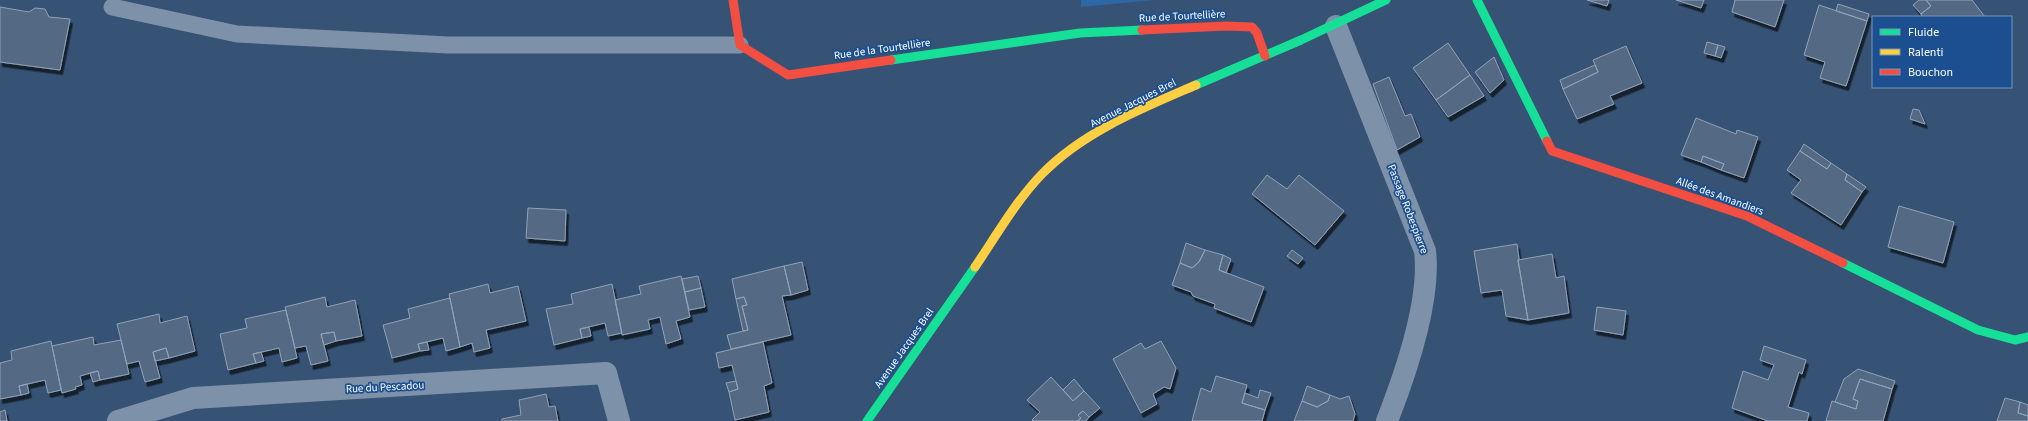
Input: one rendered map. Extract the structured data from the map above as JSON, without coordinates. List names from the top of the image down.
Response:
{
  "streets": {
    "street": [
      "Rue de Tourtellière",
      "Rue de la Tourtellière",
      "Avenue Jacques Brel",
      "Allée des Amandiers",
      "Passage Robespierre",
      "Rue du Pescadou"
    ]
  },
  "crossings": [
    ["Rue de Tourtellière", "Rue de la Tourtellière"],
    ["Rue de Tourtellière", "Avenue Jacques Brel"],
    ["Avenue Jacques Brel", "Passage Robespierre"]
  ],
  "legend": ["Fluide", "Ralenti", "Bouchon"]
}
